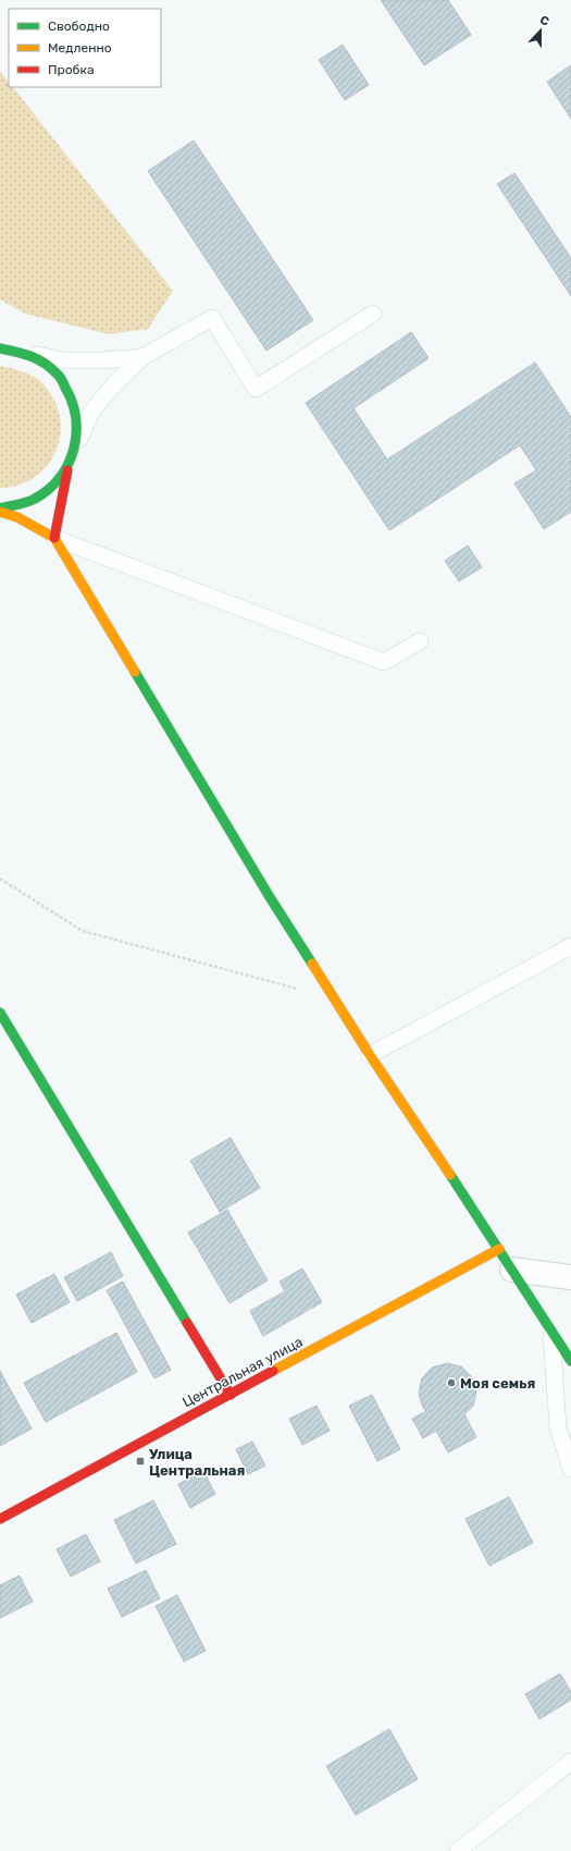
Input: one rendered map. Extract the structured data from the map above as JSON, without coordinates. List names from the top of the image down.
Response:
{
  "streets": {
    "street": ["Центральная улица"]
  },
  "places": {
    "other": ["Моя семья"],
    "transit": ["Улица Центральная"]
  },
  "legend": ["Свободно", "Медленно", "Пробка"],
  "north": "top"
}
